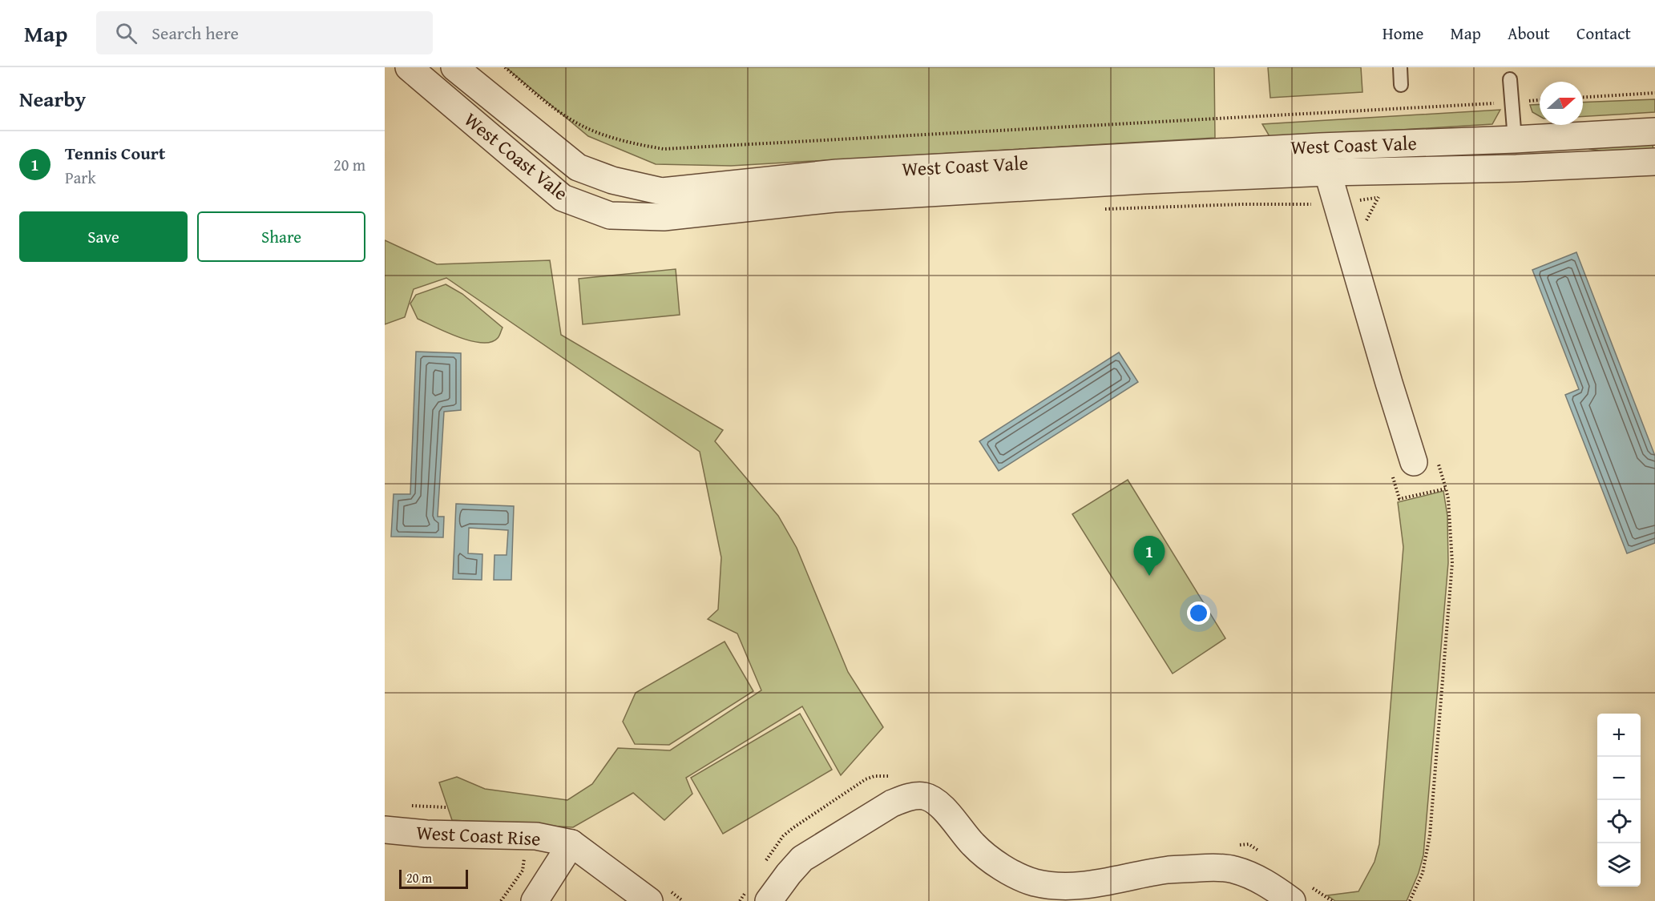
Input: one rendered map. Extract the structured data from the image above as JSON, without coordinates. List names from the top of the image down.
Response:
{
  "streets": {
    "street": ["West Coast Vale", "West Coast Rise"]
  },
  "scale_bar": "20 m",
  "north": "right",
  "page": {
    "header": "Map",
    "search": "Search here",
    "nav": [
      "Home",
      "Map",
      "About",
      "Contact"
    ],
    "heading": "Nearby",
    "list": [
      {
        "mark": "1",
        "name": "Tennis Court",
        "note": "Park",
        "value": "20 m"
      }
    ],
    "buttons": ["Save", "Share"],
    "pins": "1",
    "map_buttons": ["+", "−"],
    "scale": "20 m"
  }
}
